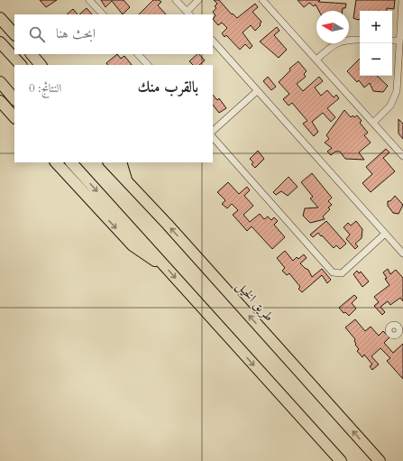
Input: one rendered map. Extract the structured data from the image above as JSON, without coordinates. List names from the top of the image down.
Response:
{
  "streets": {
    "highway": ["طريق الخيل"]
  },
  "north": "left",
  "page": {
    "map_buttons": ["+", "−"],
    "search": "ابحث هنا",
    "heading": ["بالقرب منك", "النتائج: 0"]
  }
}
